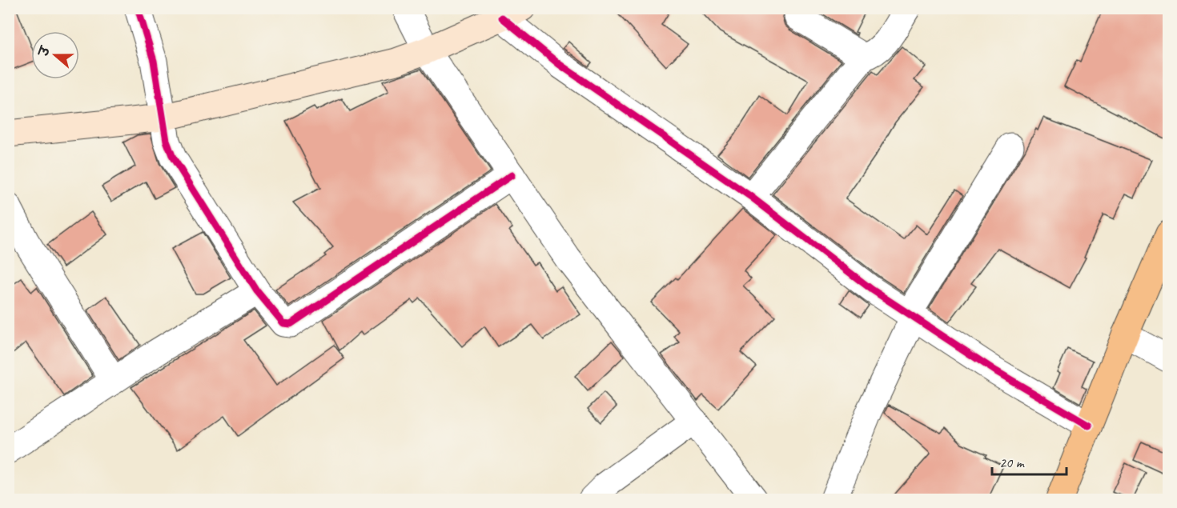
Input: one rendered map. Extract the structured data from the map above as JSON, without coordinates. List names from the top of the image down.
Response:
{
  "scale_bar": "20 m",
  "north": "left"
}
